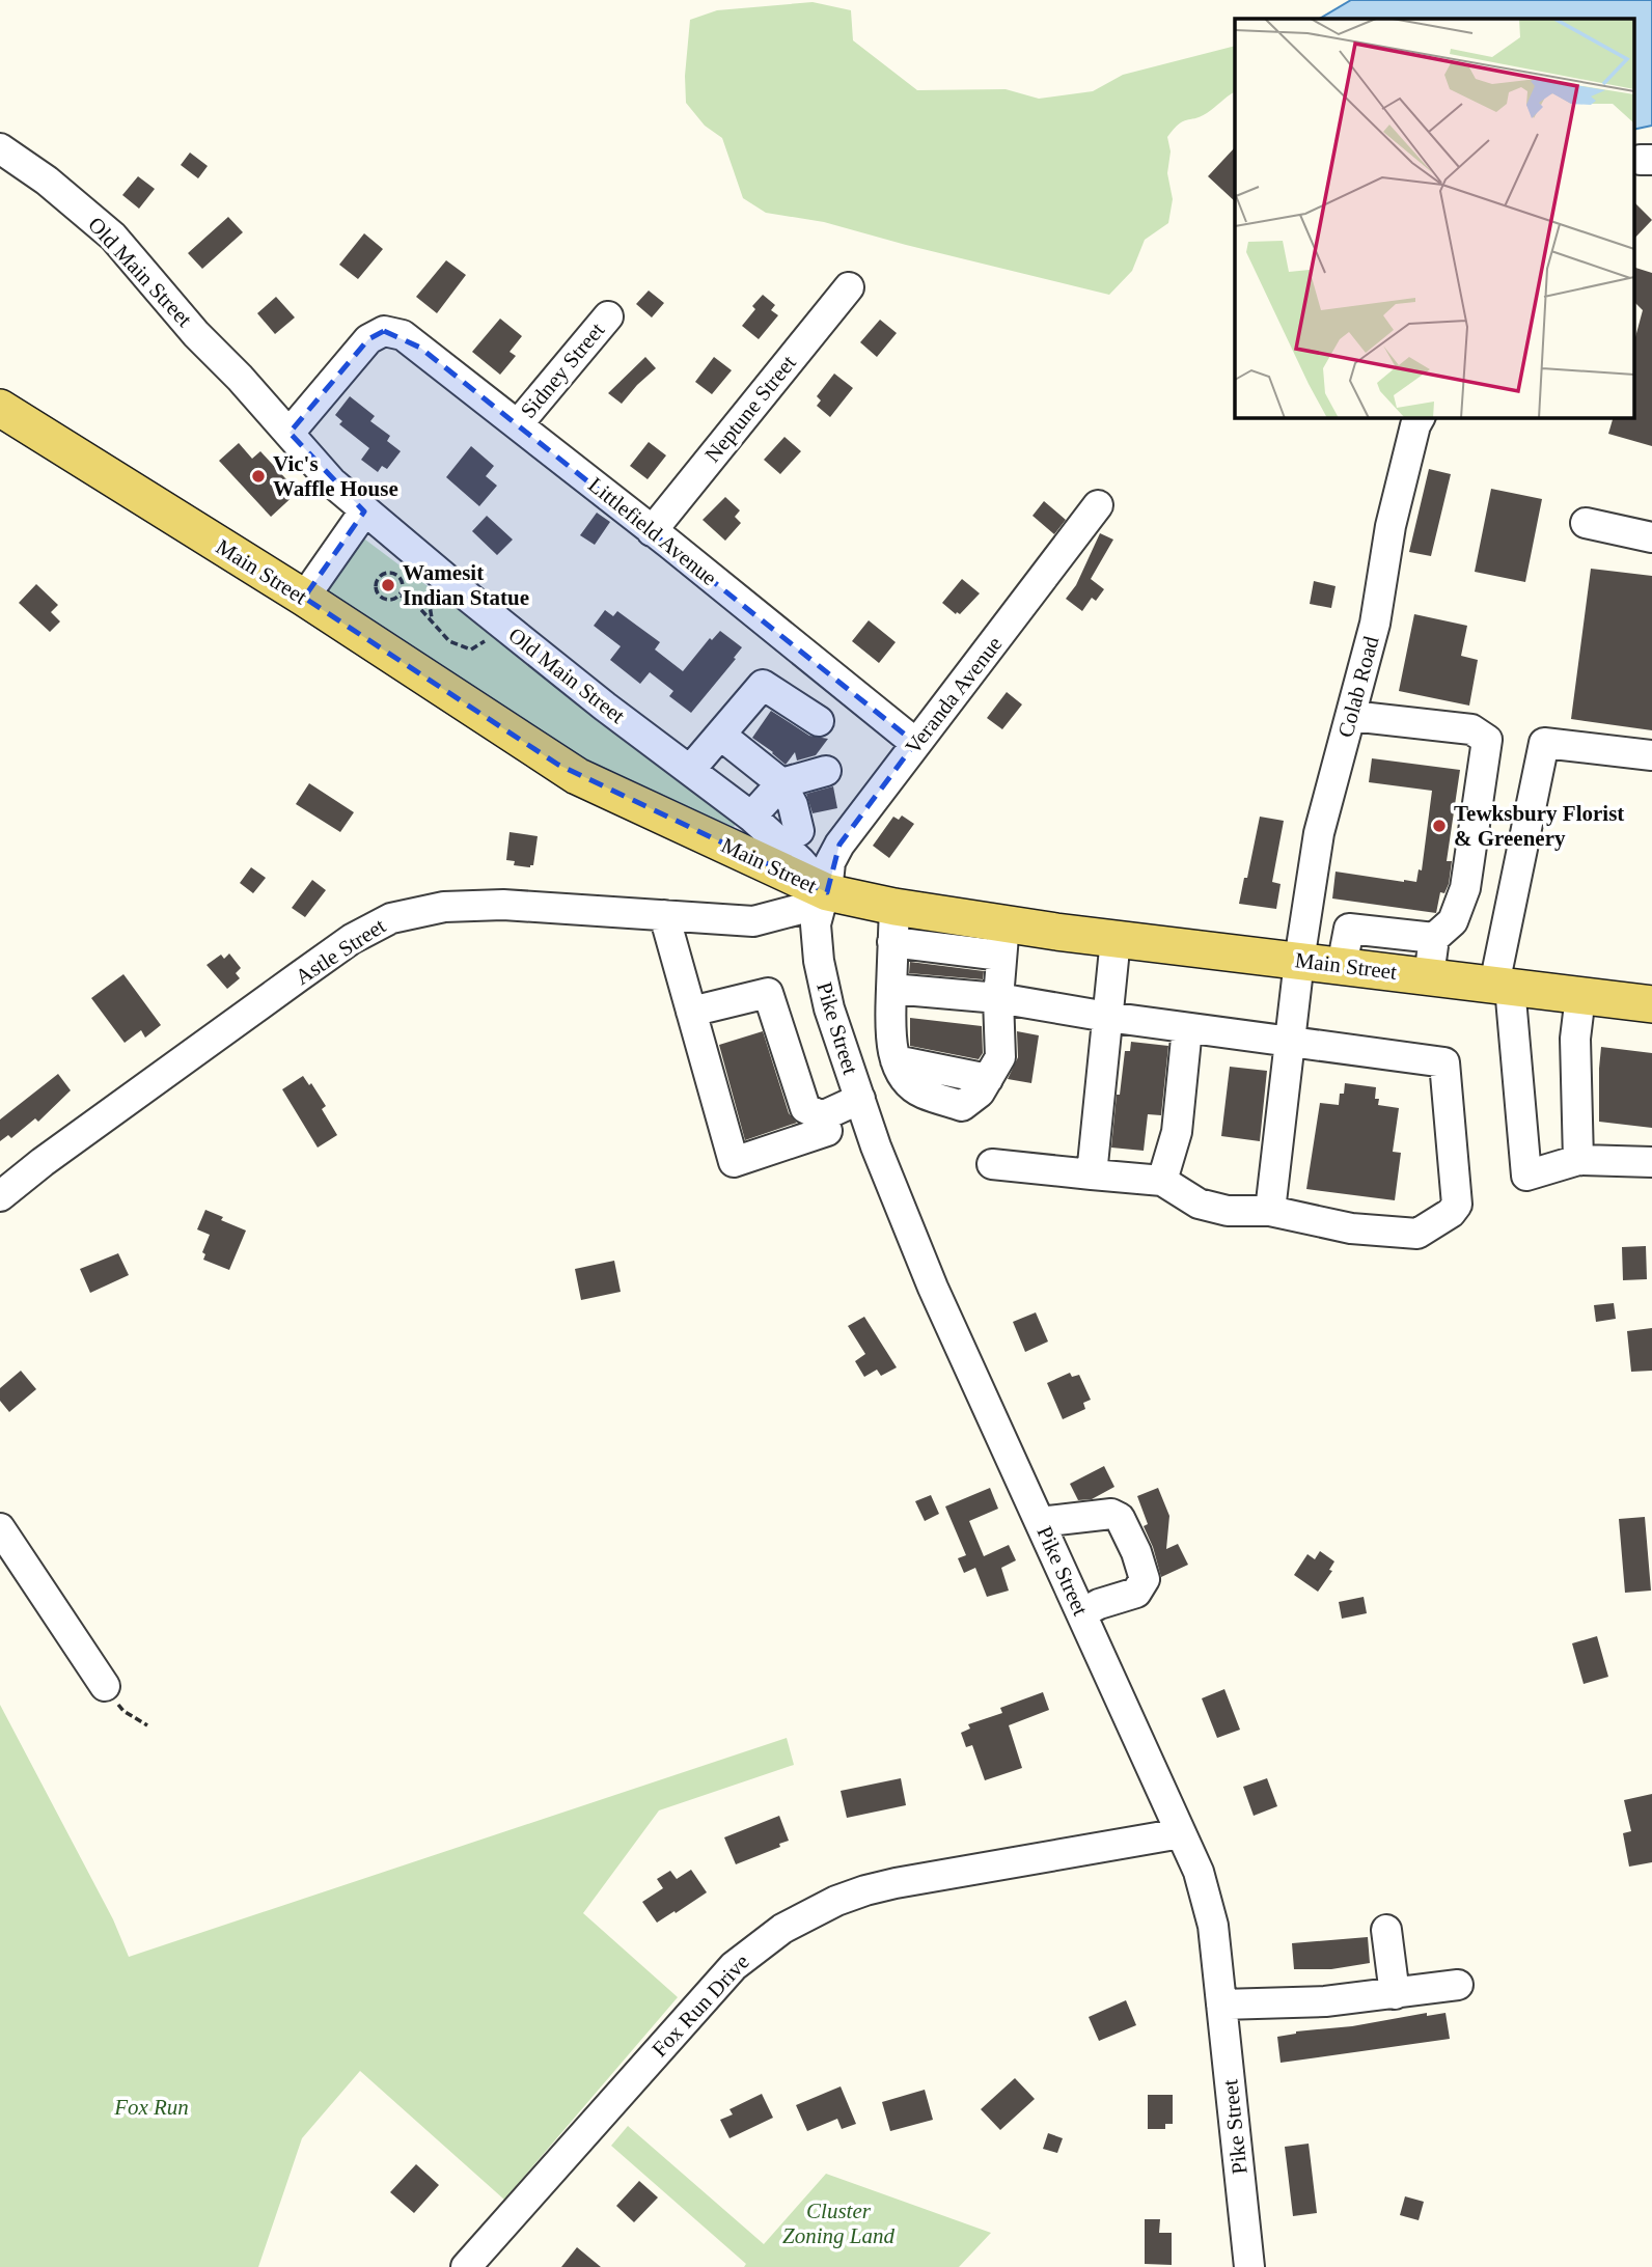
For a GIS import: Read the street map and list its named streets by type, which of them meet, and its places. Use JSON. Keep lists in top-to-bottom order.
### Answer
{
  "streets": {
    "main road": ["Main Street"],
    "street": [
      "Old Main Street",
      "Sidney Street",
      "Neptune Street",
      "Littlefield Avenue",
      "Colab Road",
      "Veranda Avenue",
      "Astle Street",
      "Pike Street",
      "Fox Run Drive"
    ]
  },
  "crossings": [
    ["Old Main Street", "Littlefield Avenue"],
    ["Old Main Street", "Main Street"],
    ["Old Main Street", "Veranda Avenue"],
    ["Old Main Street", "Astle Street"],
    ["Old Main Street", "Pike Street"],
    ["Sidney Street", "Littlefield Avenue"],
    ["Neptune Street", "Littlefield Avenue"],
    ["Littlefield Avenue", "Veranda Avenue"],
    ["Main Street", "Colab Road"],
    ["Main Street", "Veranda Avenue"],
    ["Main Street", "Astle Street"],
    ["Main Street", "Pike Street"],
    ["Veranda Avenue", "Astle Street"],
    ["Veranda Avenue", "Pike Street"],
    ["Astle Street", "Pike Street"],
    ["Pike Street", "Fox Run Drive"]
  ],
  "parks": ["Fox Run", "Cluster Zoning Land"],
  "places": ["Vic's Waffle House", "Wamesit Indian Statue", "Tewksbury Florist & Greenery"]
}
